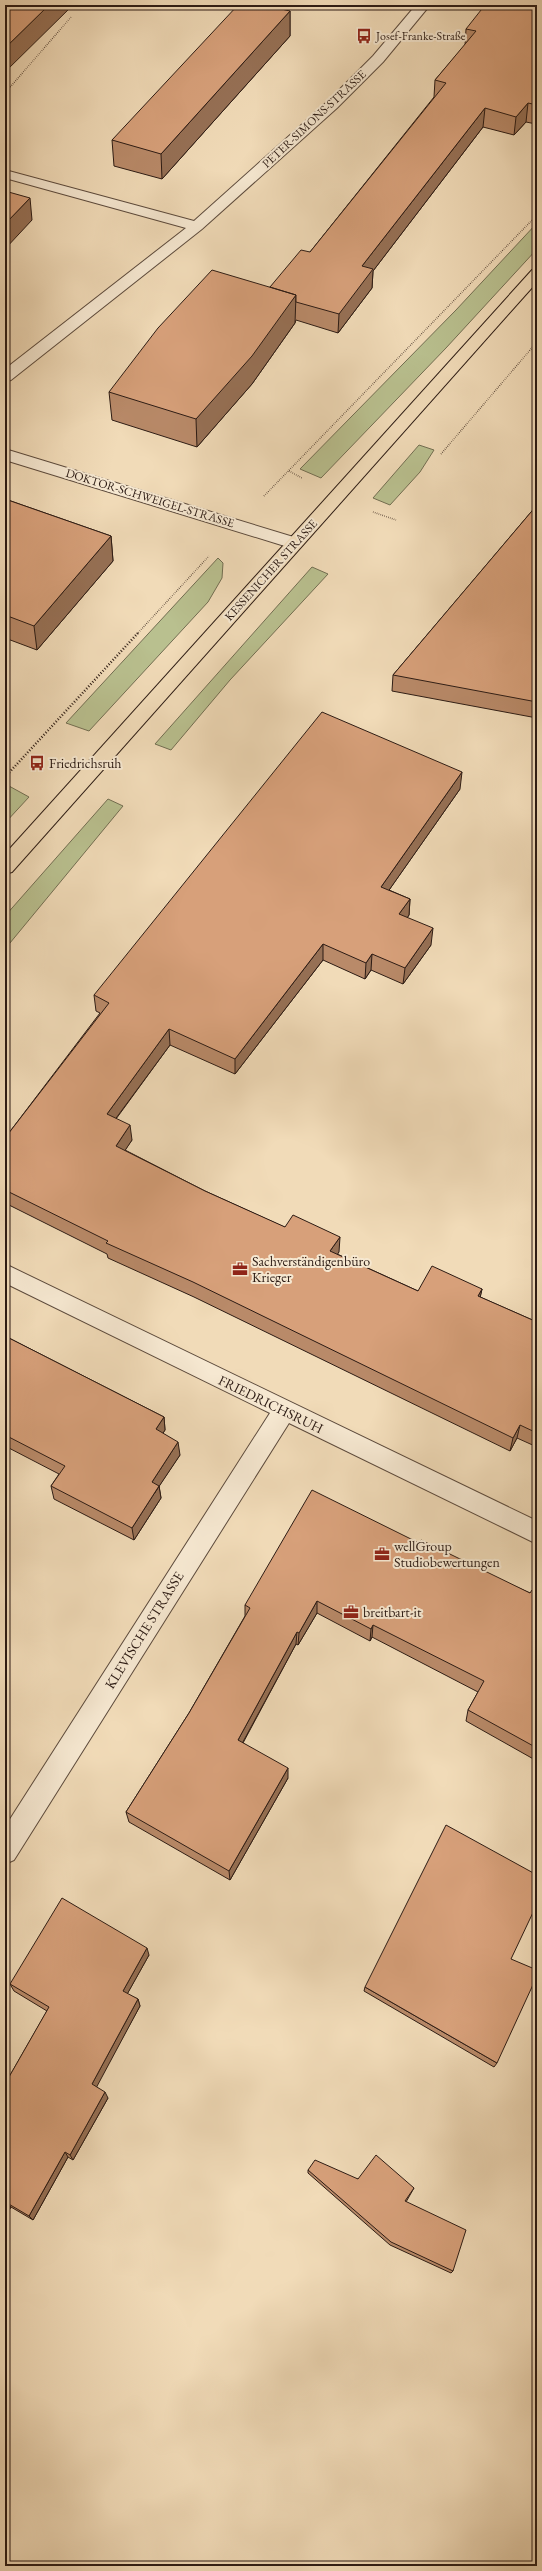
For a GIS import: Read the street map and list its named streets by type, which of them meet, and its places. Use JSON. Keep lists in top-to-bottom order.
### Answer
{
  "streets": {
    "main road": ["KESSENICHER STRASSE"],
    "street": [
      "PETER-SIMONS-STRASSE",
      "DOKTOR-SCHWEIGEL-STRASSE",
      "FRIEDRICHSRUH",
      "KLEVISCHE STRASSE"
    ]
  },
  "crossings": [
    ["DOKTOR-SCHWEIGEL-STRASSE", "KESSENICHER STRASSE"],
    ["FRIEDRICHSRUH", "KLEVISCHE STRASSE"]
  ],
  "places": {
    "bus stop": ["Josef-Franke-Straße", "Friedrichsruh"],
    "office": ["Sachverständigenbüro Krieger", "wellGroup Studiobewertungen", "breitbart-it"]
  }
}
